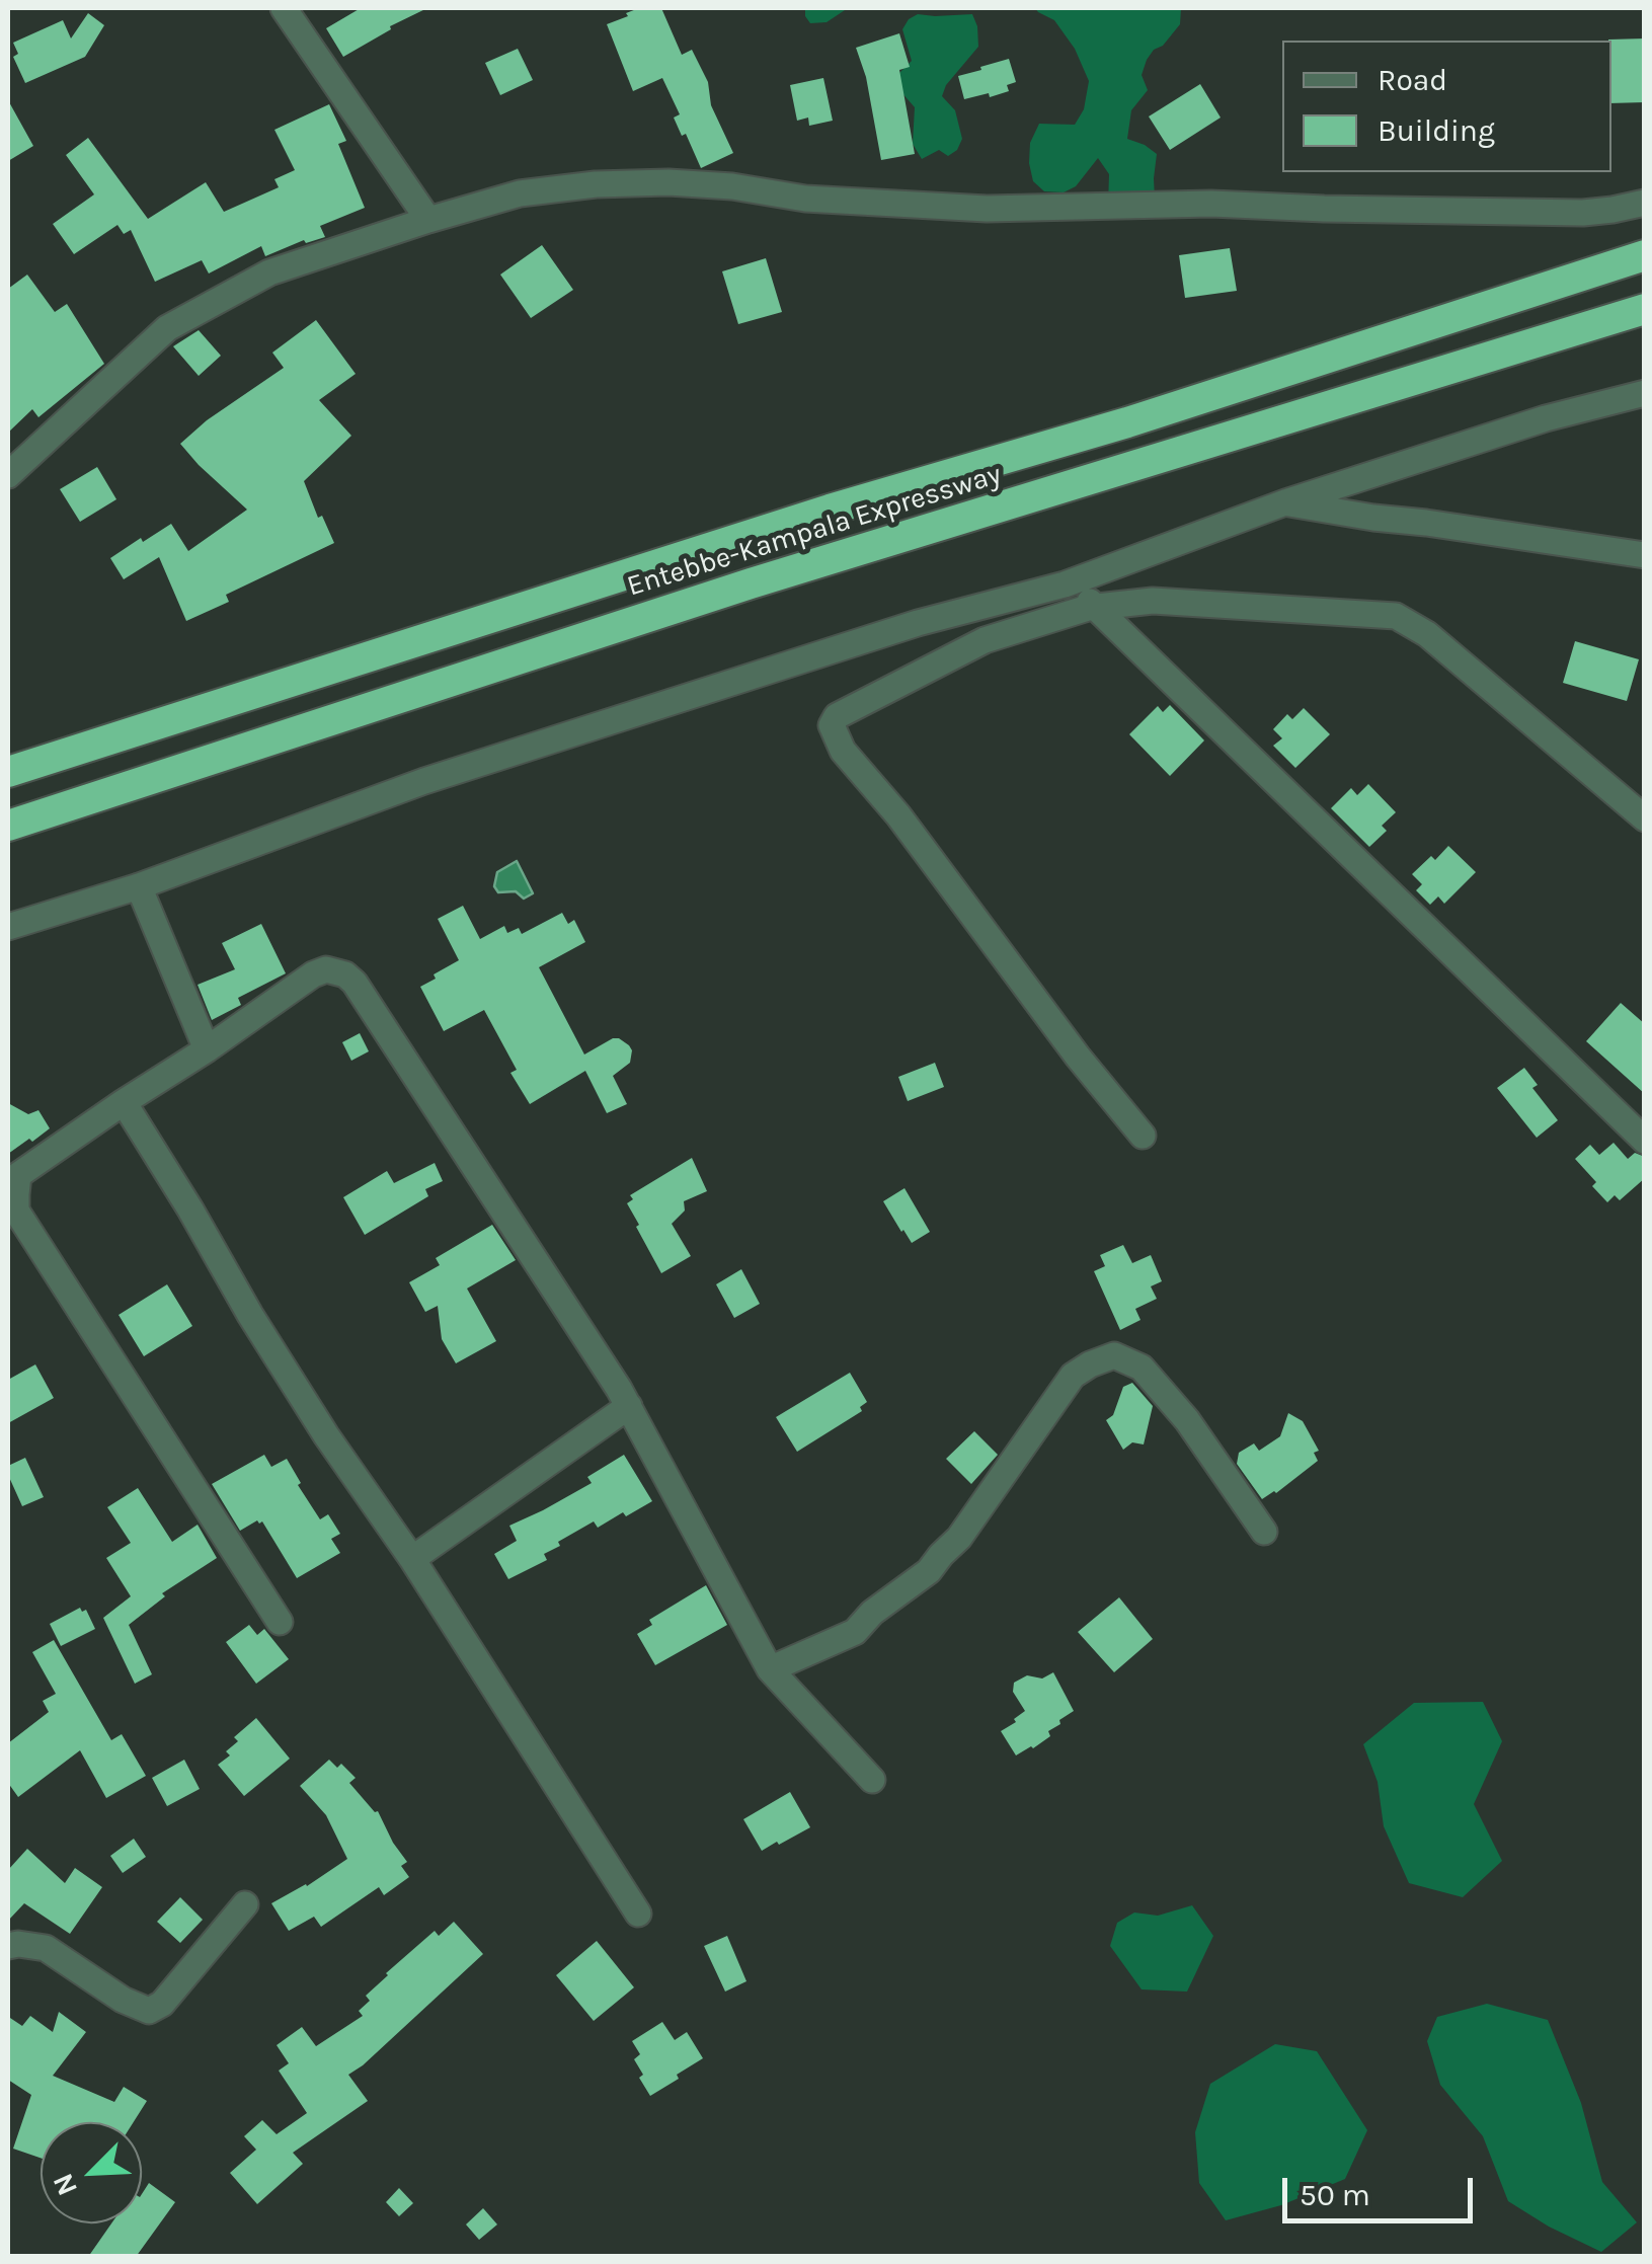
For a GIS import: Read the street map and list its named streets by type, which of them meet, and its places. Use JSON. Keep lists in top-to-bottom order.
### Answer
{
  "streets": {
    "highway": ["Entebbe-Kampala Expressway"]
  },
  "legend": ["Road", "Building"],
  "scale_bar": "50 m",
  "north": "bottom left"
}
